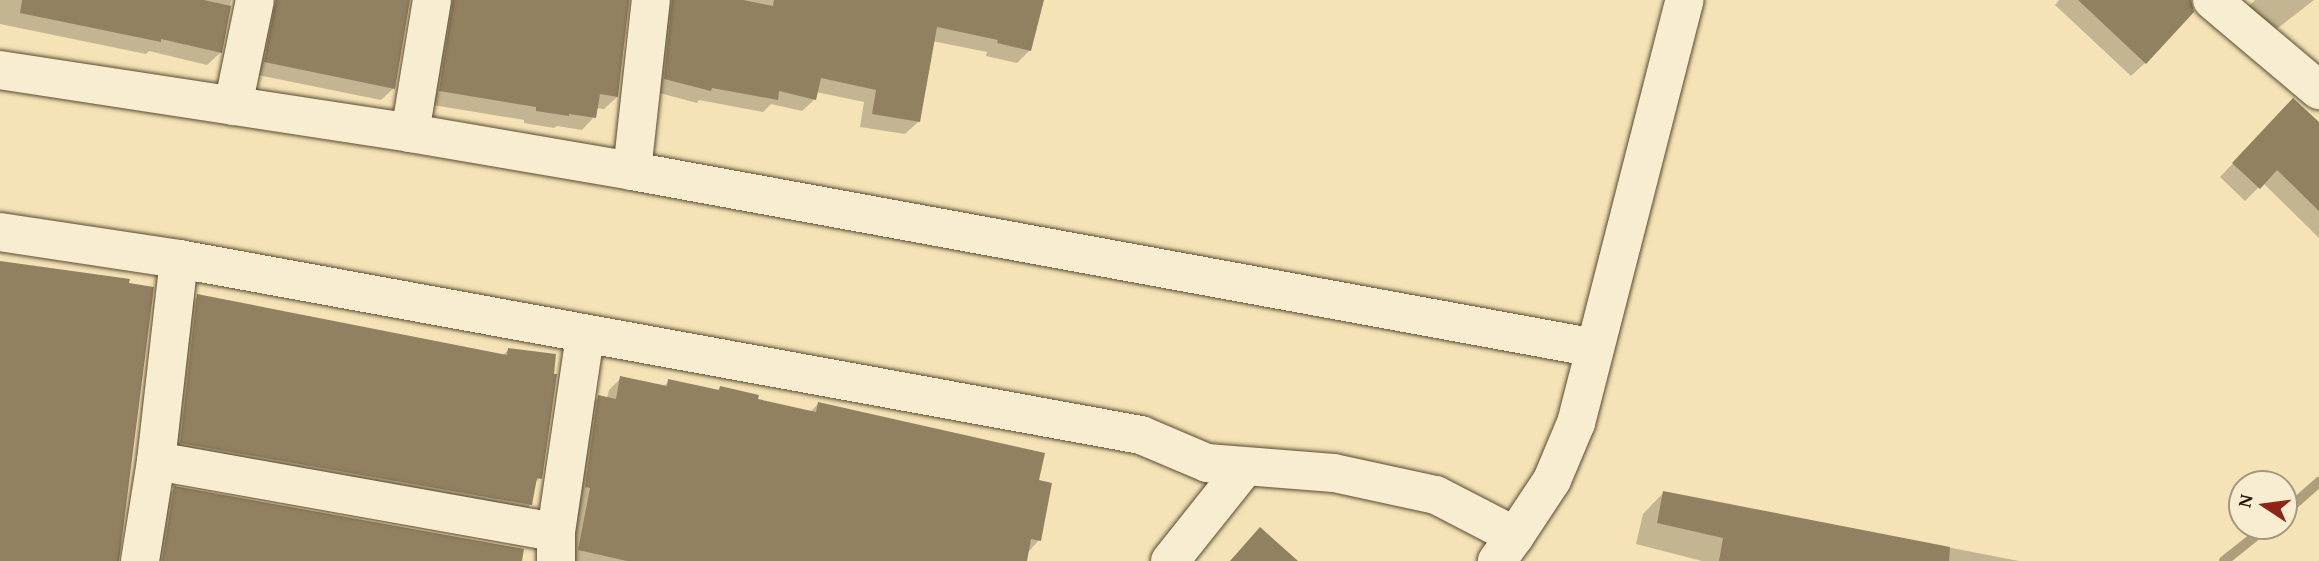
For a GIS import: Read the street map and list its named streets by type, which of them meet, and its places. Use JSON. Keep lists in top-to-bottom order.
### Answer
{
  "north": "left"
}
